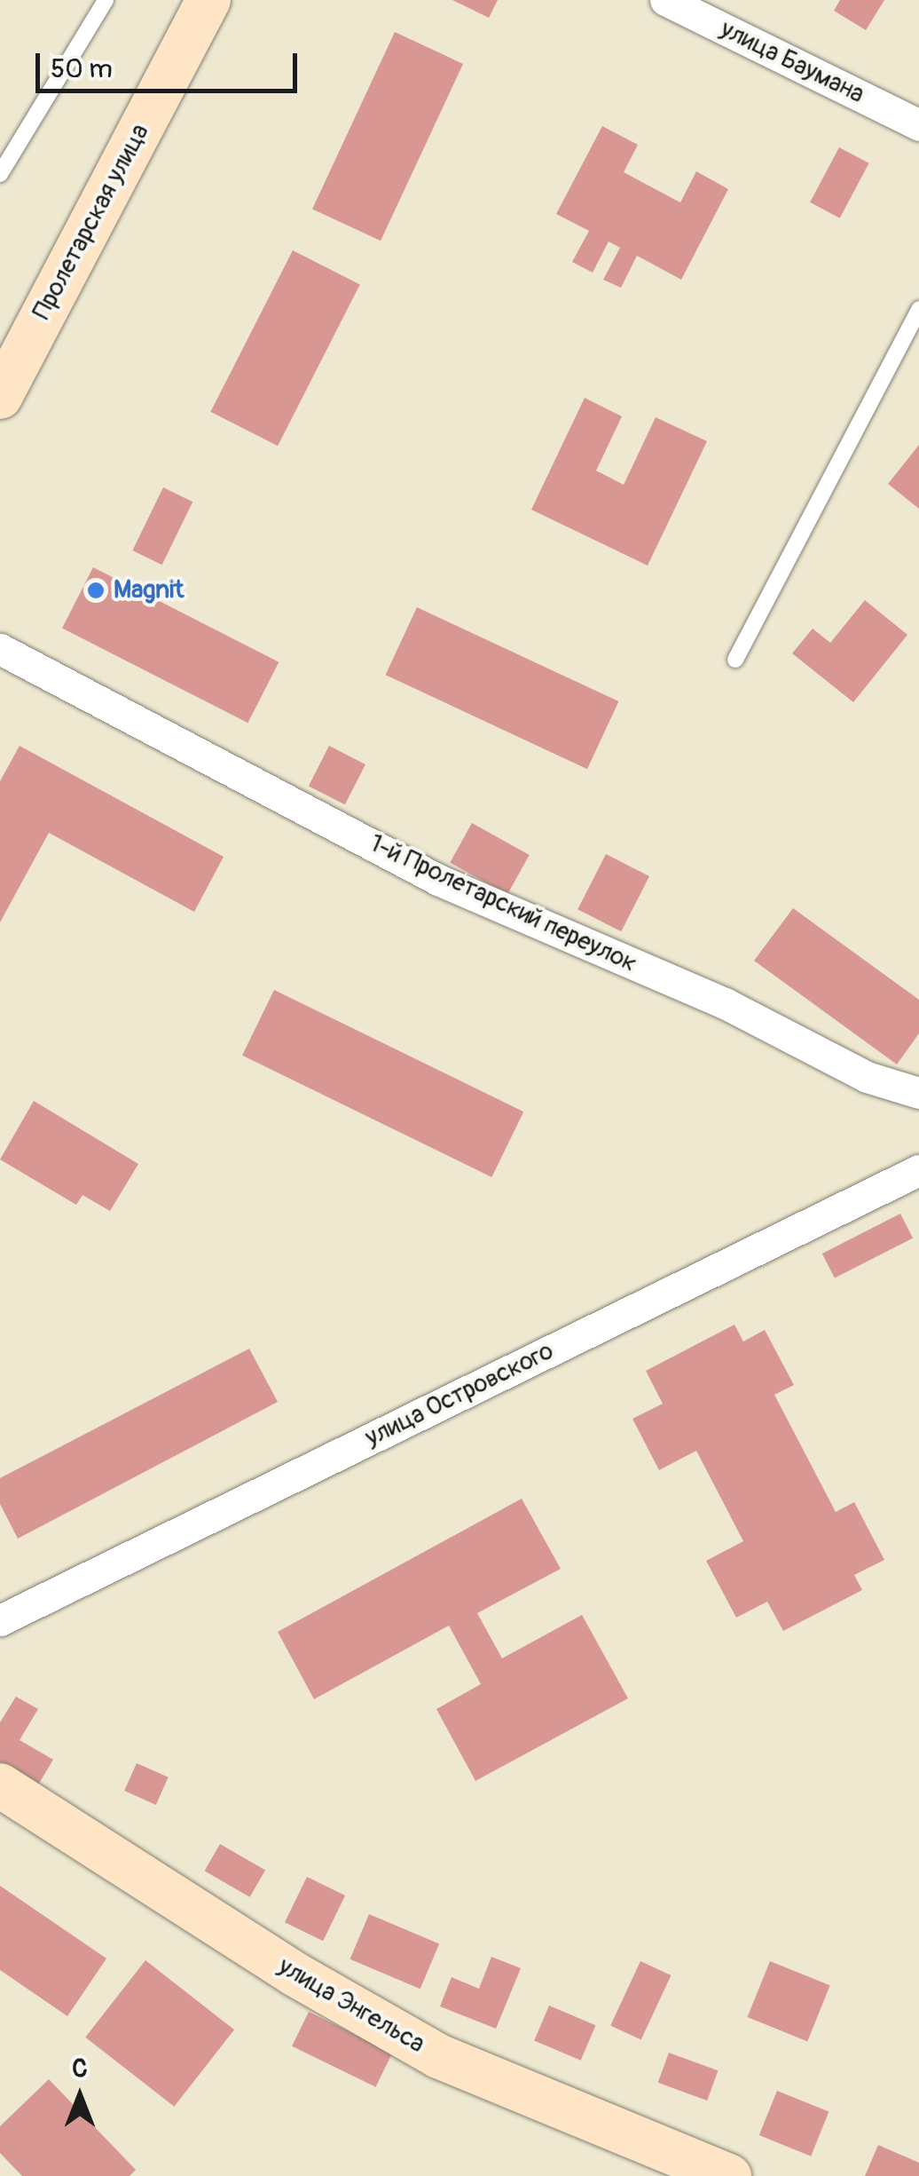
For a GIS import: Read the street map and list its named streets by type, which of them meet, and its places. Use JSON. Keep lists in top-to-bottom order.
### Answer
{
  "streets": {
    "street": [
      "улица Баумана",
      "Пролетарская улица",
      "1-й Пролетарский переулок",
      "улица Островского",
      "улица Энгельса"
    ]
  },
  "places": ["Magnit"],
  "scale_bar": "50 m",
  "north": "top"
}
